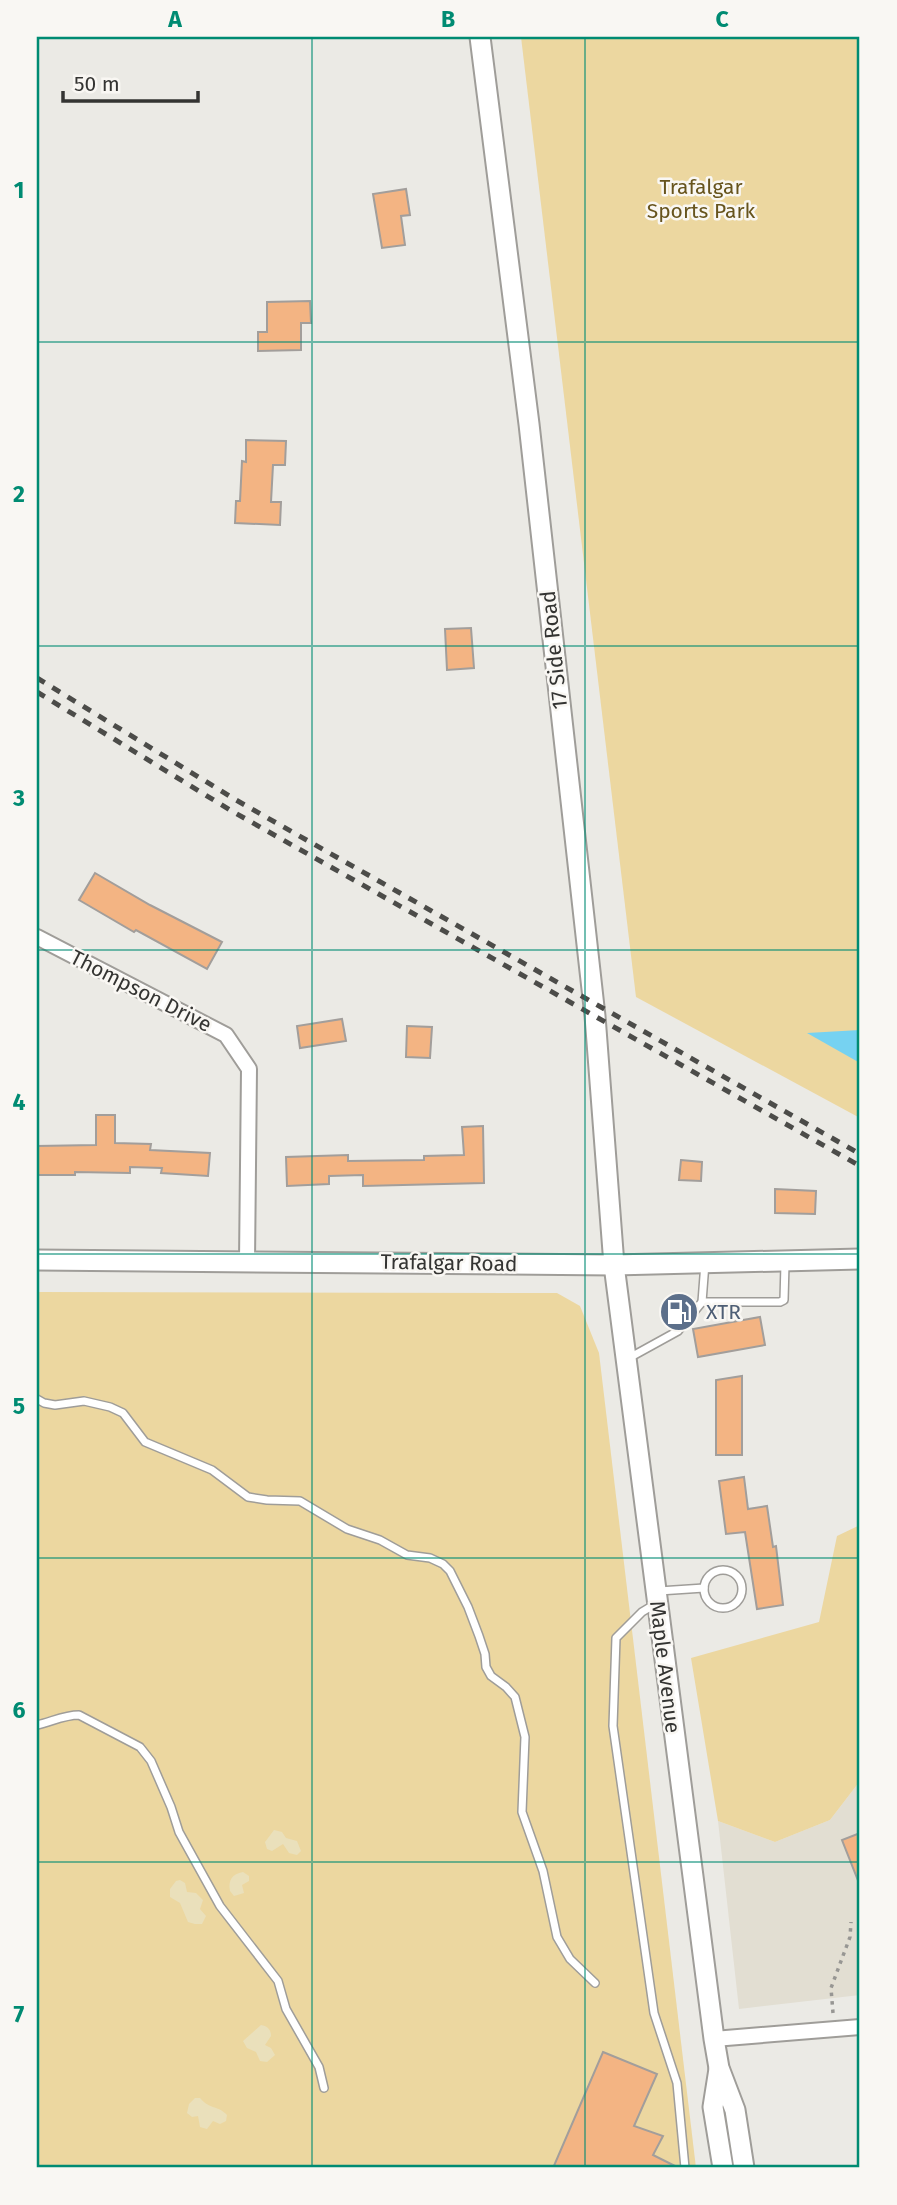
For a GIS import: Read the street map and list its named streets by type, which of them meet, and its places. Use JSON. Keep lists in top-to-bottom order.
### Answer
{
  "streets": {
    "main road": ["17 Side Road", "Trafalgar Road", "Maple Avenue"],
    "street": ["Thompson Drive"]
  },
  "crossings": [
    ["17 Side Road", "Trafalgar Road"],
    ["17 Side Road", "Maple Avenue"],
    ["Thompson Drive", "Trafalgar Road"],
    ["Trafalgar Road", "Maple Avenue"]
  ],
  "parks": ["Trafalgar Sports Park"],
  "places": {
    "fuel station": ["XTR"]
  },
  "scale_bar": "50 m",
  "grid": {
    "columns": ["A", "B", "C"],
    "rows": [
      "1",
      "2",
      "3",
      "4",
      "5",
      "6",
      "7"
    ]
  }
}
